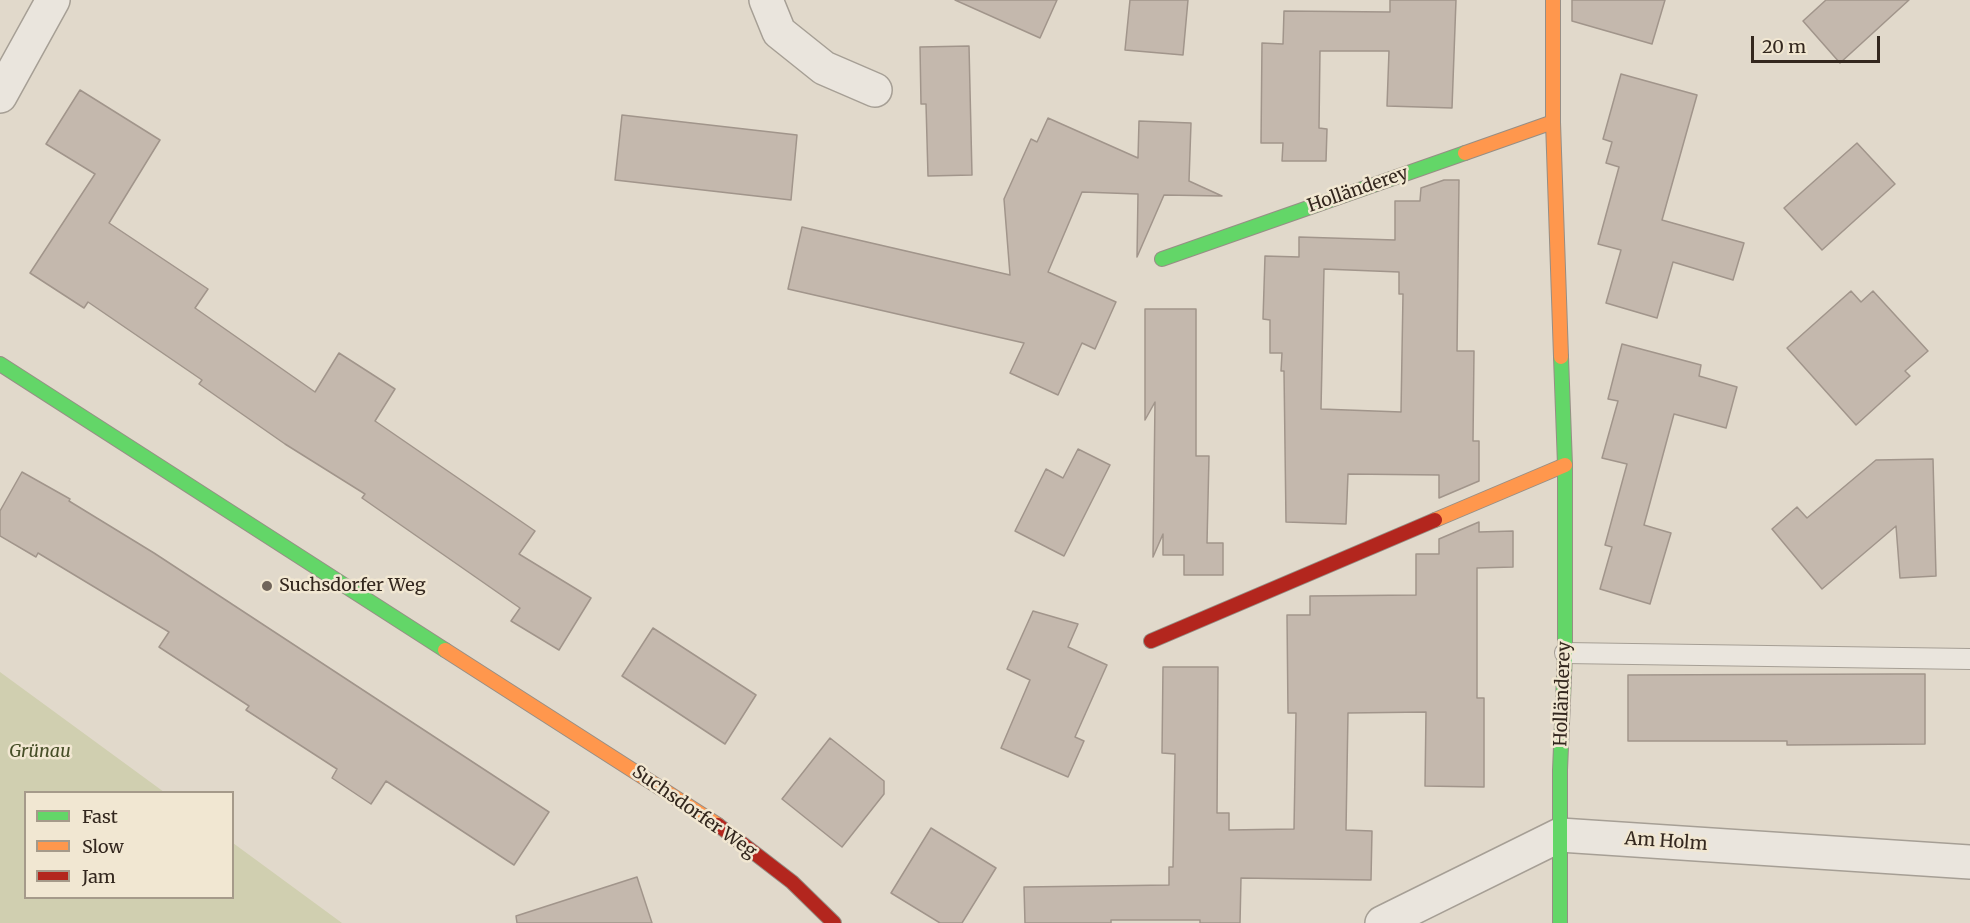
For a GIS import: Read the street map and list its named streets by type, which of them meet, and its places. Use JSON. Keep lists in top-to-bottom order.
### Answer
{
  "streets": {
    "street": ["Holländerey", "Suchsdorfer Weg", "Am Holm"]
  },
  "crossings": [
    ["Holländerey", "Am Holm"]
  ],
  "parks": ["Grünau"],
  "places": ["Suchsdorfer Weg"],
  "legend": ["Fast", "Slow", "Jam"],
  "scale_bar": "20 m"
}
